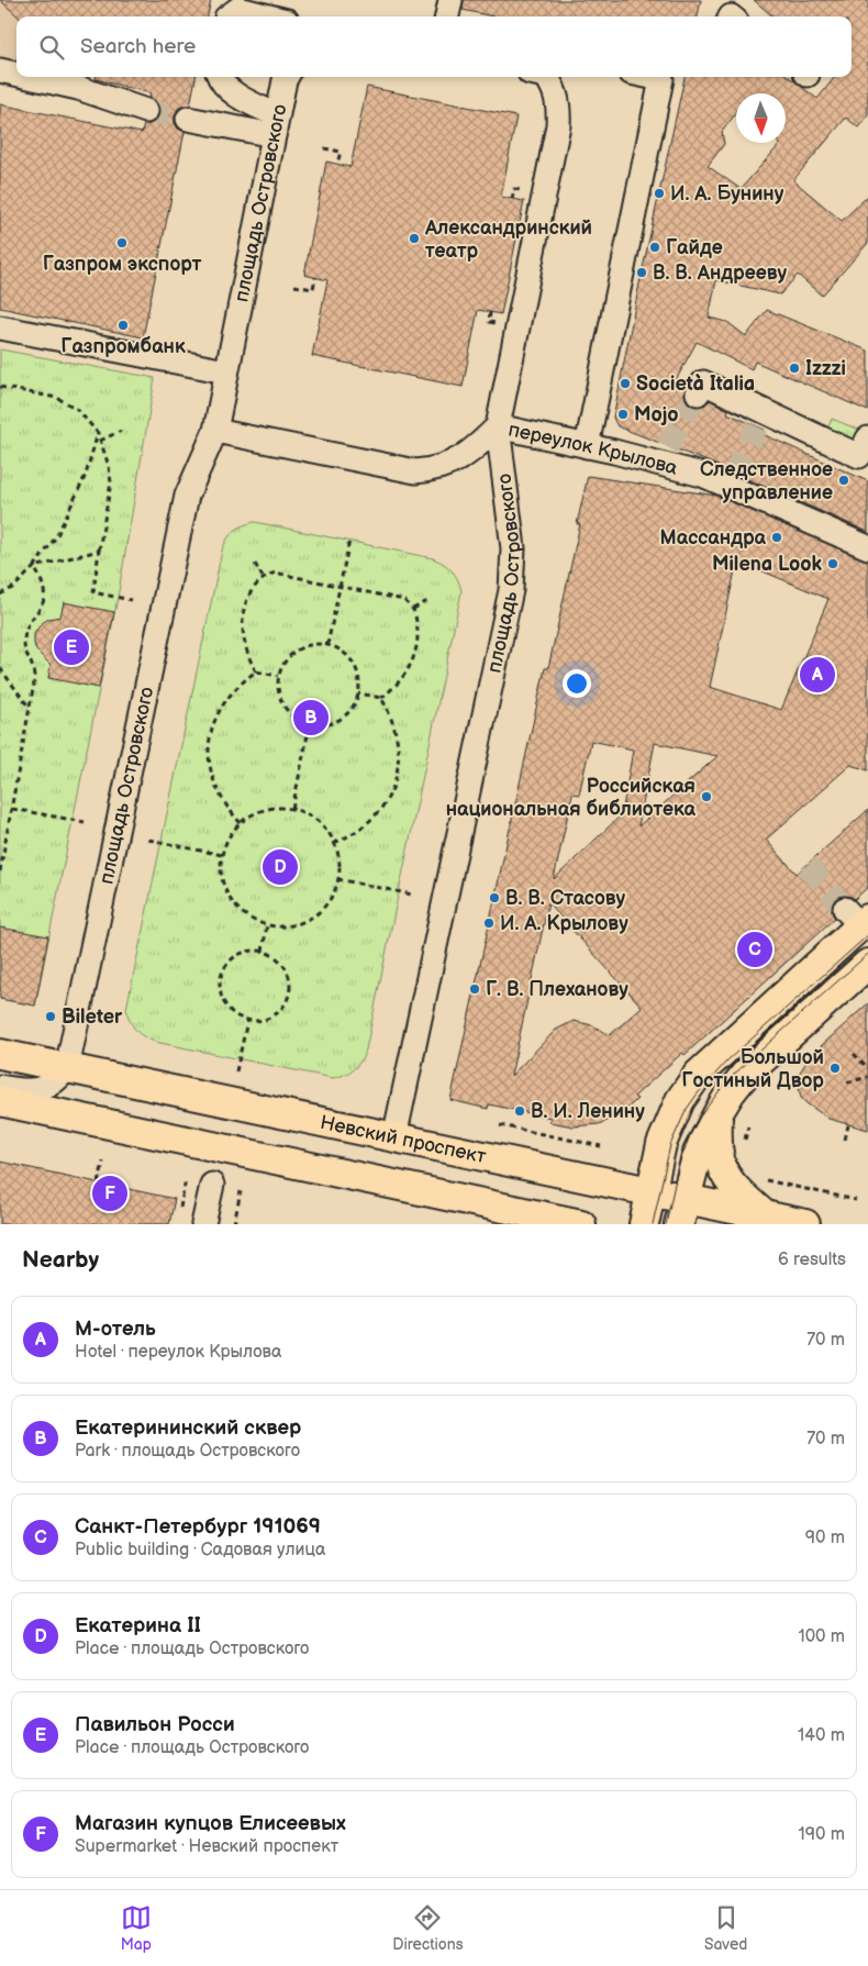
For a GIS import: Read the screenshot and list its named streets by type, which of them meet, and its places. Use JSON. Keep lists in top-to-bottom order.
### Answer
{
  "streets": {
    "main road": ["Невский проспект"],
    "street": ["площадь Островского", "переулок Крылова"]
  },
  "crossings": [
    ["площадь Островского", "переулок Крылова"],
    ["площадь Островского", "Невский проспект"]
  ],
  "places": [
    "И. А. Бунину",
    "Александринский театр",
    "Газпром экспорт",
    "Гайде",
    "В. В. Андрееву",
    "Газпромбанк",
    "Izzzi",
    "Società Italia",
    "Mojo",
    "Следственное управление",
    "Массандра",
    "Milena Look",
    "Российская национальная библиотека",
    "В. В. Стасову",
    "И. А. Крылову",
    "Г. В. Плеханову",
    "Bileter",
    "Большой Гостиный Двор",
    "В. И. Ленину"
  ],
  "north": "bottom",
  "page": {
    "search": "Search here",
    "pins": [
      "E",
      "A",
      "B",
      "D",
      "C",
      "F"
    ],
    "heading": ["Nearby", "6 results"],
    "list": [
      {
        "mark": "A",
        "name": "М-отель",
        "note": "Hotel · переулок Крылова",
        "value": "70 m"
      },
      {
        "mark": "B",
        "name": "Екатерининский сквер",
        "note": "Park · площадь Островского",
        "value": "70 m"
      },
      {
        "mark": "C",
        "name": "Санкт-Петербург 191069",
        "note": "Public building · Садовая улица",
        "value": "90 m"
      },
      {
        "mark": "D",
        "name": "Екатерина II",
        "note": "Place · площадь Островского",
        "value": "100 m"
      },
      {
        "mark": "E",
        "name": "Павильон Росси",
        "note": "Place · площадь Островского",
        "value": "140 m"
      },
      {
        "mark": "F",
        "name": "Магазин купцов Елисеевых",
        "note": "Supermarket · Невский проспект",
        "value": "190 m"
      }
    ],
    "nav": ["Map", "Directions", "Saved"]
  }
}
